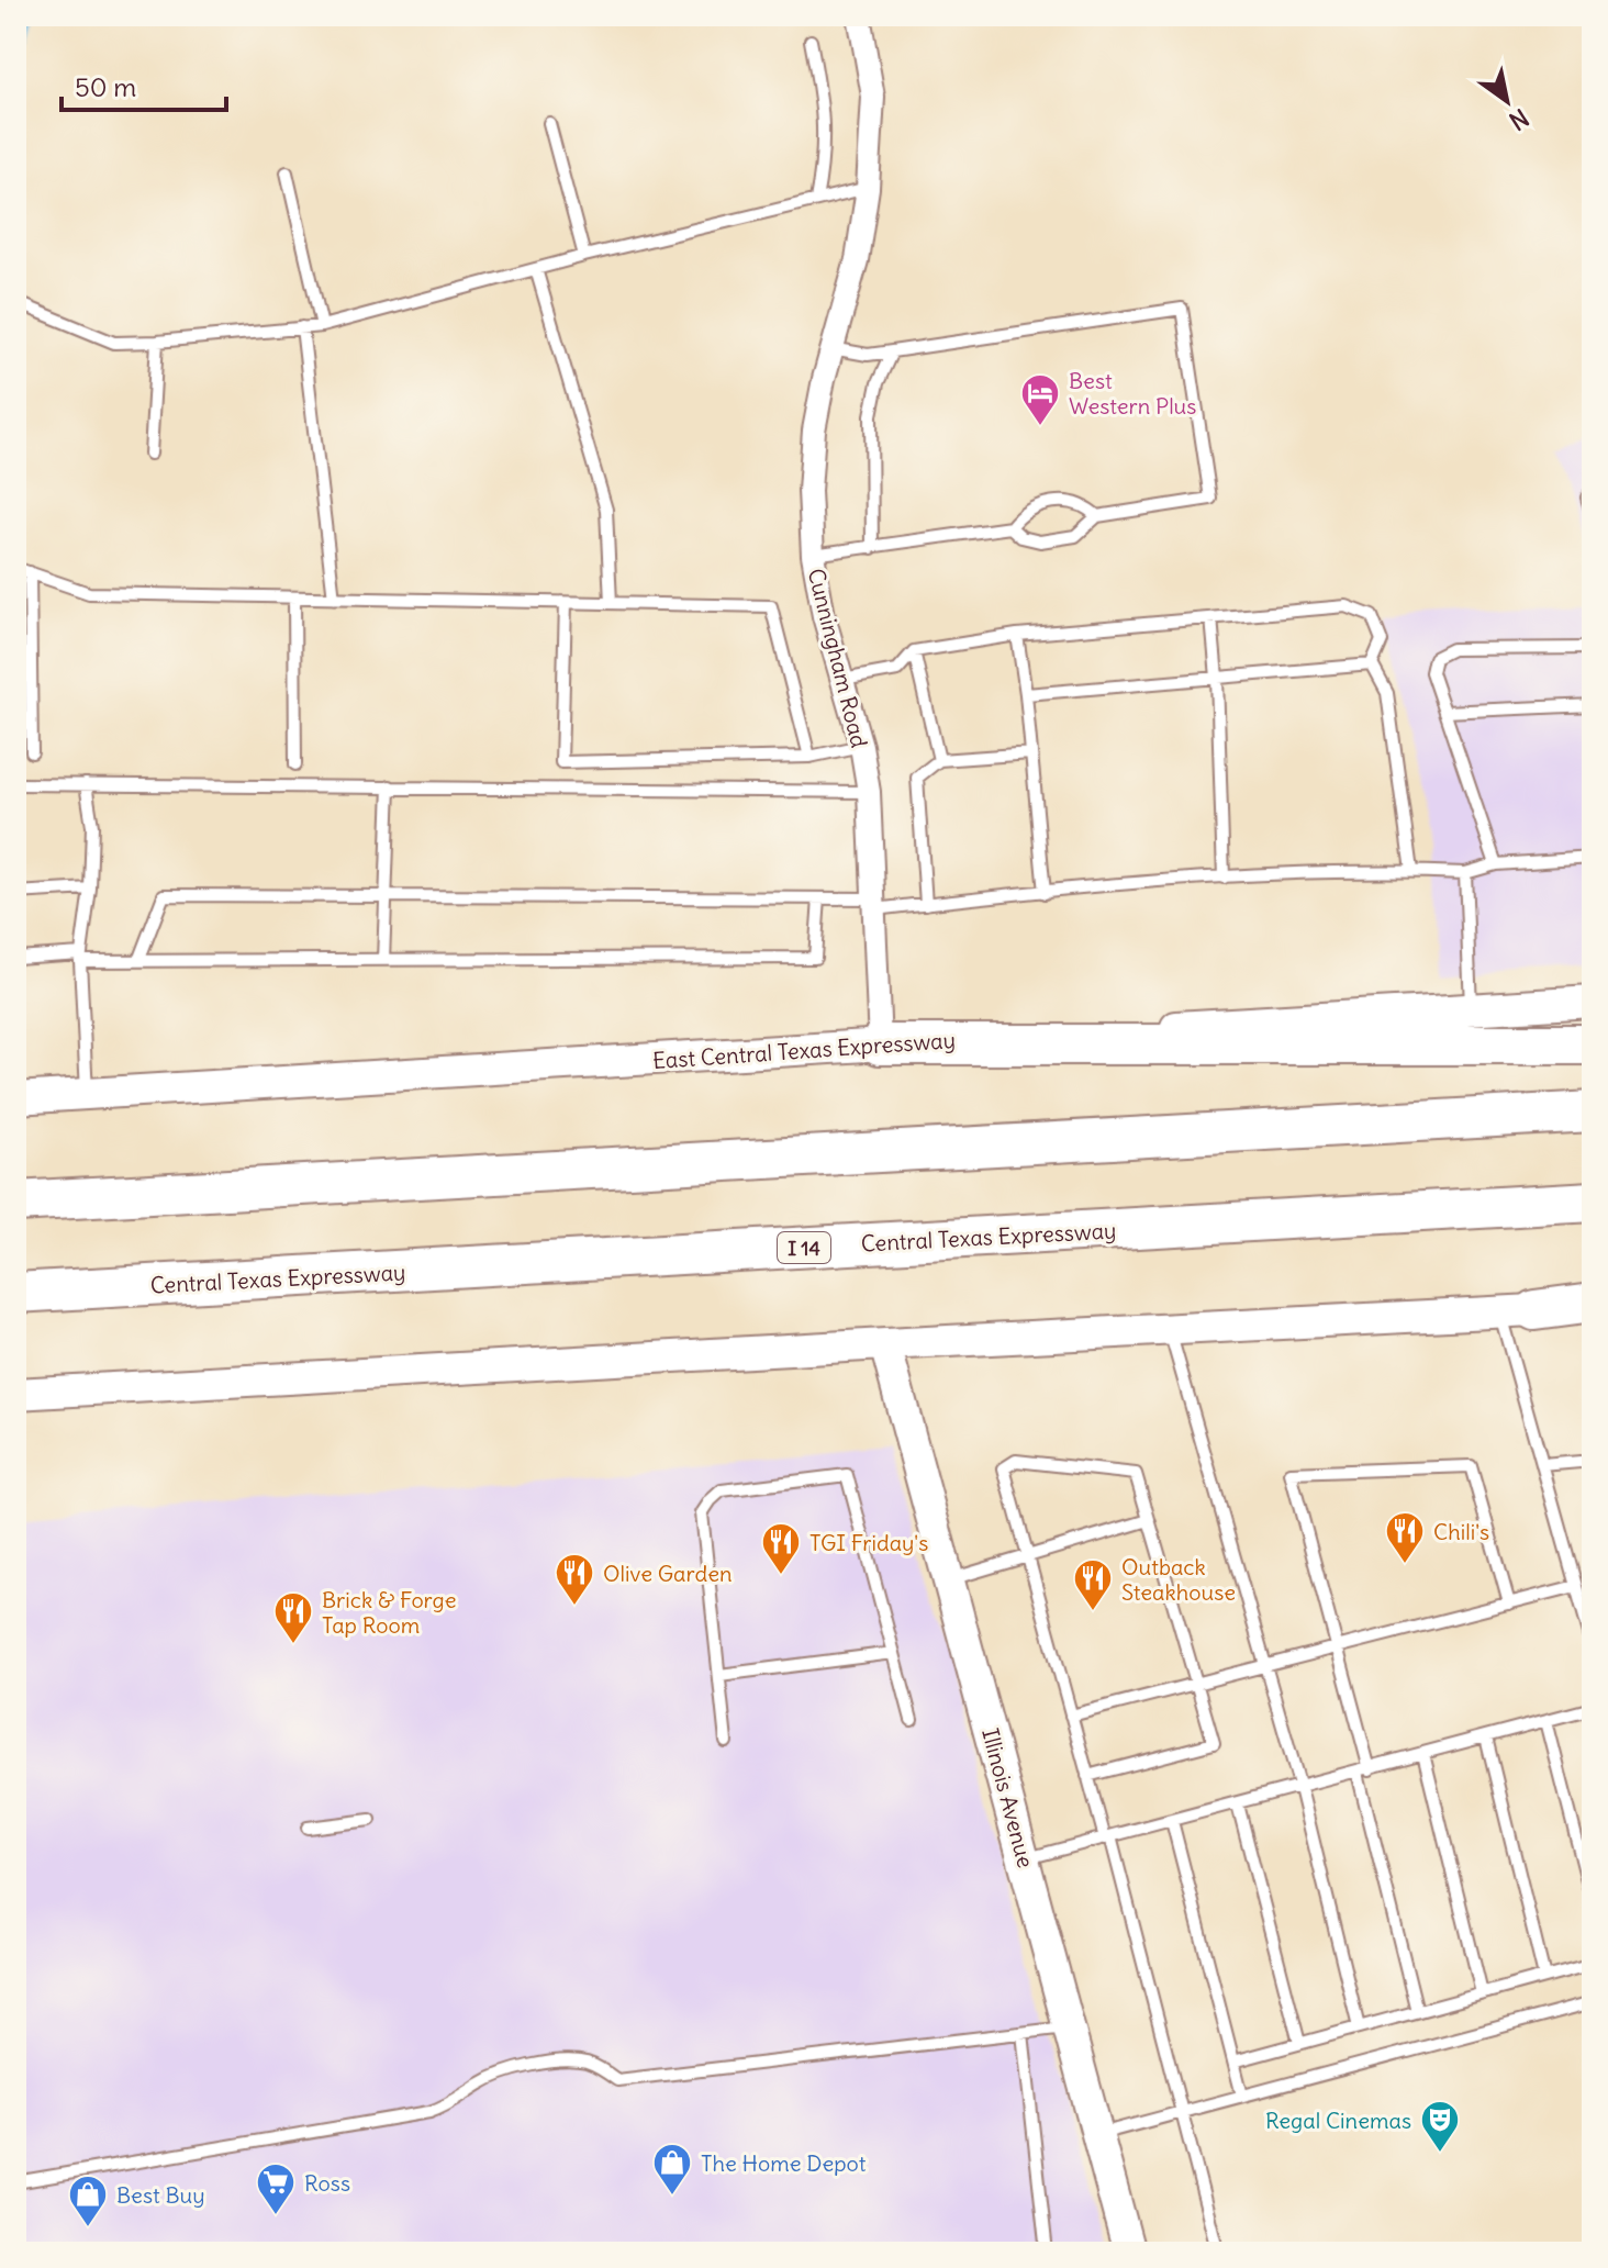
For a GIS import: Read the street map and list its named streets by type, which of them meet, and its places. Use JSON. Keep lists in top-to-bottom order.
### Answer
{
  "streets": {
    "highway": ["Central Texas Expressway", "I 14"],
    "main road": ["East Central Texas Expressway", "Illinois Avenue"],
    "street": ["Cunningham Road"]
  },
  "crossings": [
    ["Cunningham Road", "East Central Texas Expressway"]
  ],
  "places": {
    "hotel": ["Best Western Plus"],
    "restaurant": [
      "Chili's",
      "TGI Friday's",
      "Olive Garden",
      "Outback Steakhouse",
      "Brick & Forge Tap Room"
    ],
    "theatre": ["Regal Cinemas"],
    "shop": ["The Home Depot", "Best Buy"],
    "supermarket": ["Ross"]
  },
  "scale_bar": "50 m",
  "north": "bottom right"
}
